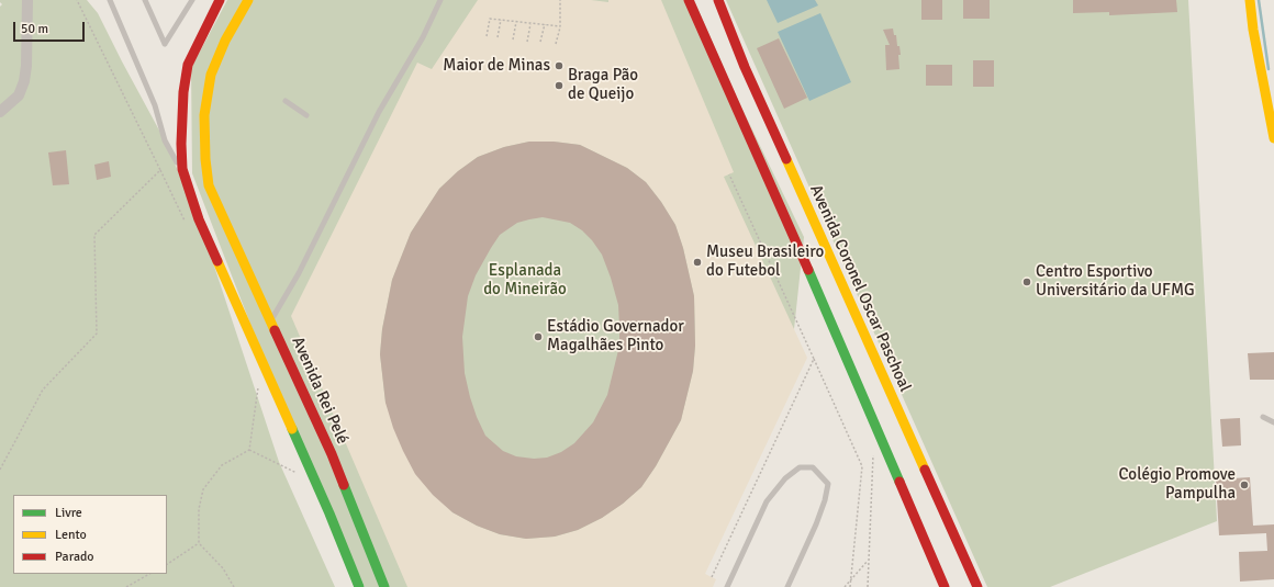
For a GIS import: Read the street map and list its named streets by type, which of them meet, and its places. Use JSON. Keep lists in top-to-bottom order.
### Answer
{
  "streets": {
    "main road": ["Avenida Coronel Oscar Paschoal", "Avenida Rei Pelé"]
  },
  "parks": ["Esplanada do Mineirão"],
  "places": [
    "Maior de Minas",
    "Braga Pão de Queijo",
    "Museu Brasileiro do Futebol",
    "Centro Esportivo Universitário da UFMG",
    "Estádio Governador Magalhães Pinto",
    "Colégio Promove Pampulha"
  ],
  "legend": ["Livre", "Lento", "Parado"],
  "scale_bar": "50 m"
}
